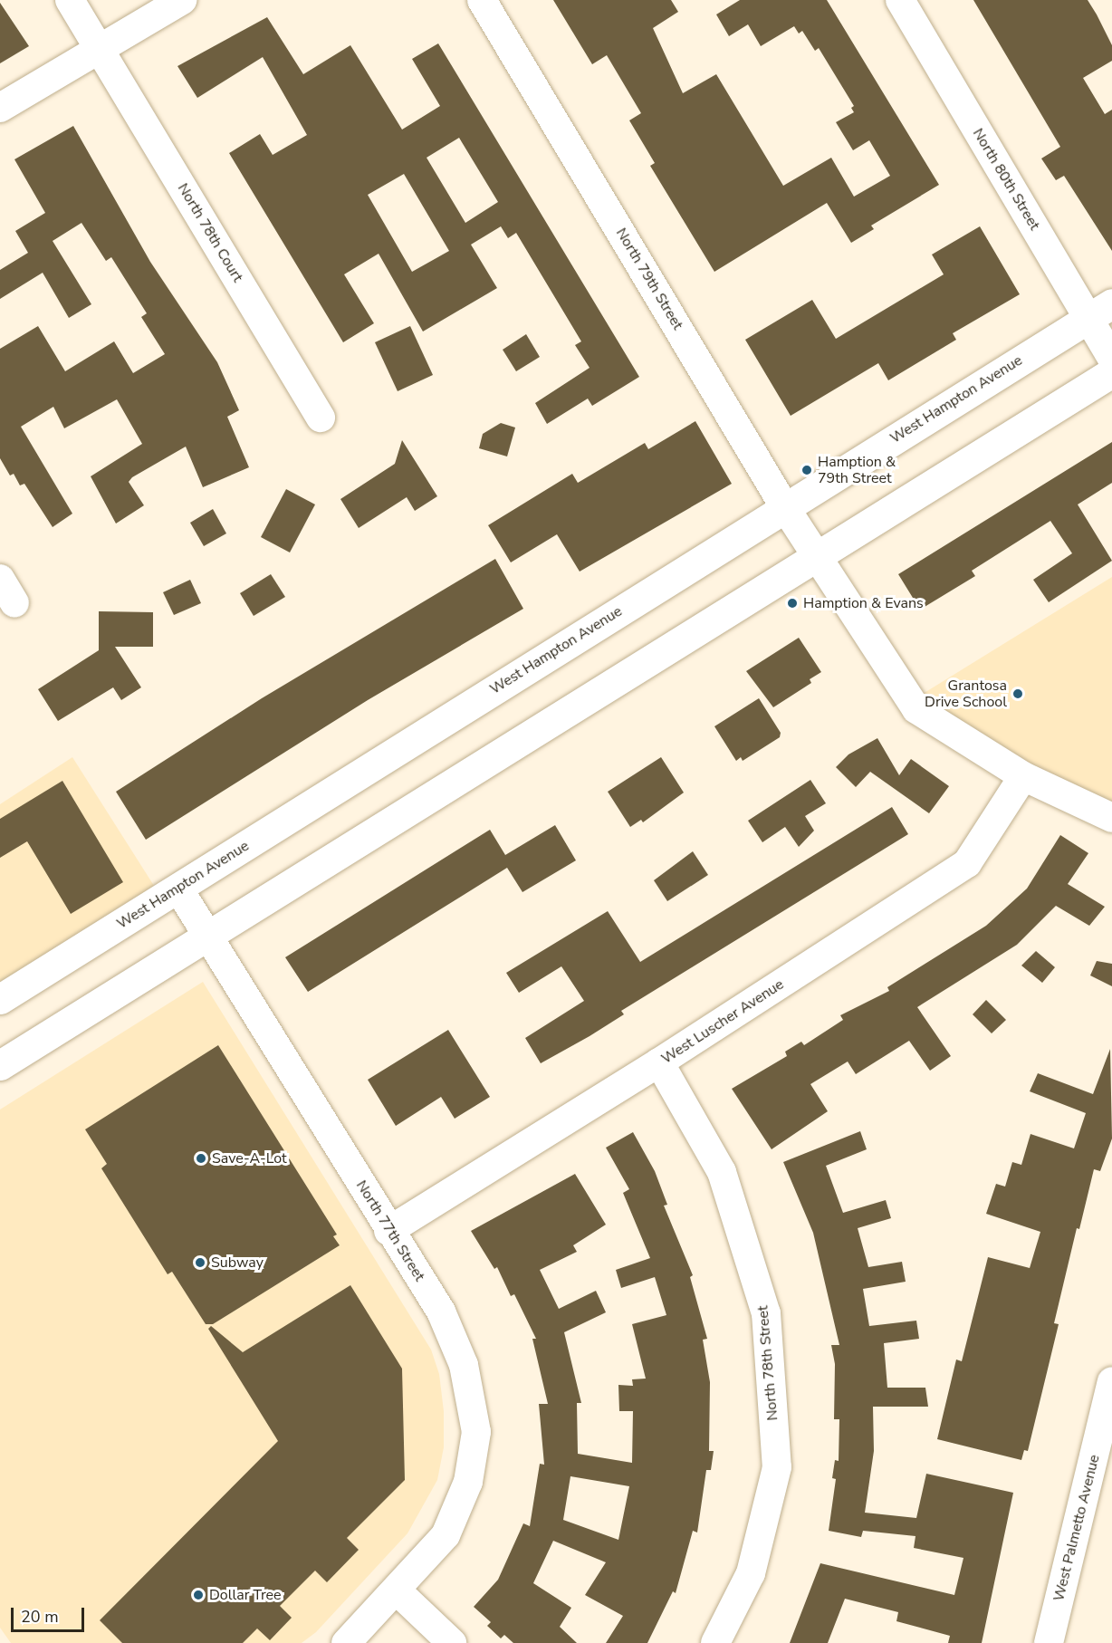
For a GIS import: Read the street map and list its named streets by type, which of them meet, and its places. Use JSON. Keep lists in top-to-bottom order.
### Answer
{
  "streets": {
    "main road": ["West Hampton Avenue"],
    "street": [
      "North 80th Street",
      "North 78th Court",
      "North 79th Street",
      "West Luscher Avenue",
      "North 77th Street",
      "North 78th Street",
      "West Palmetto Avenue"
    ]
  },
  "crossings": [
    ["North 80th Street", "West Hampton Avenue"],
    ["North 79th Street", "West Hampton Avenue"],
    ["North 79th Street", "West Luscher Avenue"],
    ["West Hampton Avenue", "North 77th Street"],
    ["West Luscher Avenue", "North 77th Street"],
    ["West Luscher Avenue", "North 78th Street"]
  ],
  "places": [
    "Hamption & 79th Street",
    "Hamption & Evans",
    "Grantosa Drive School",
    "Save-A-Lot",
    "Subway",
    "Dollar Tree"
  ],
  "scale_bar": "20 m"
}
